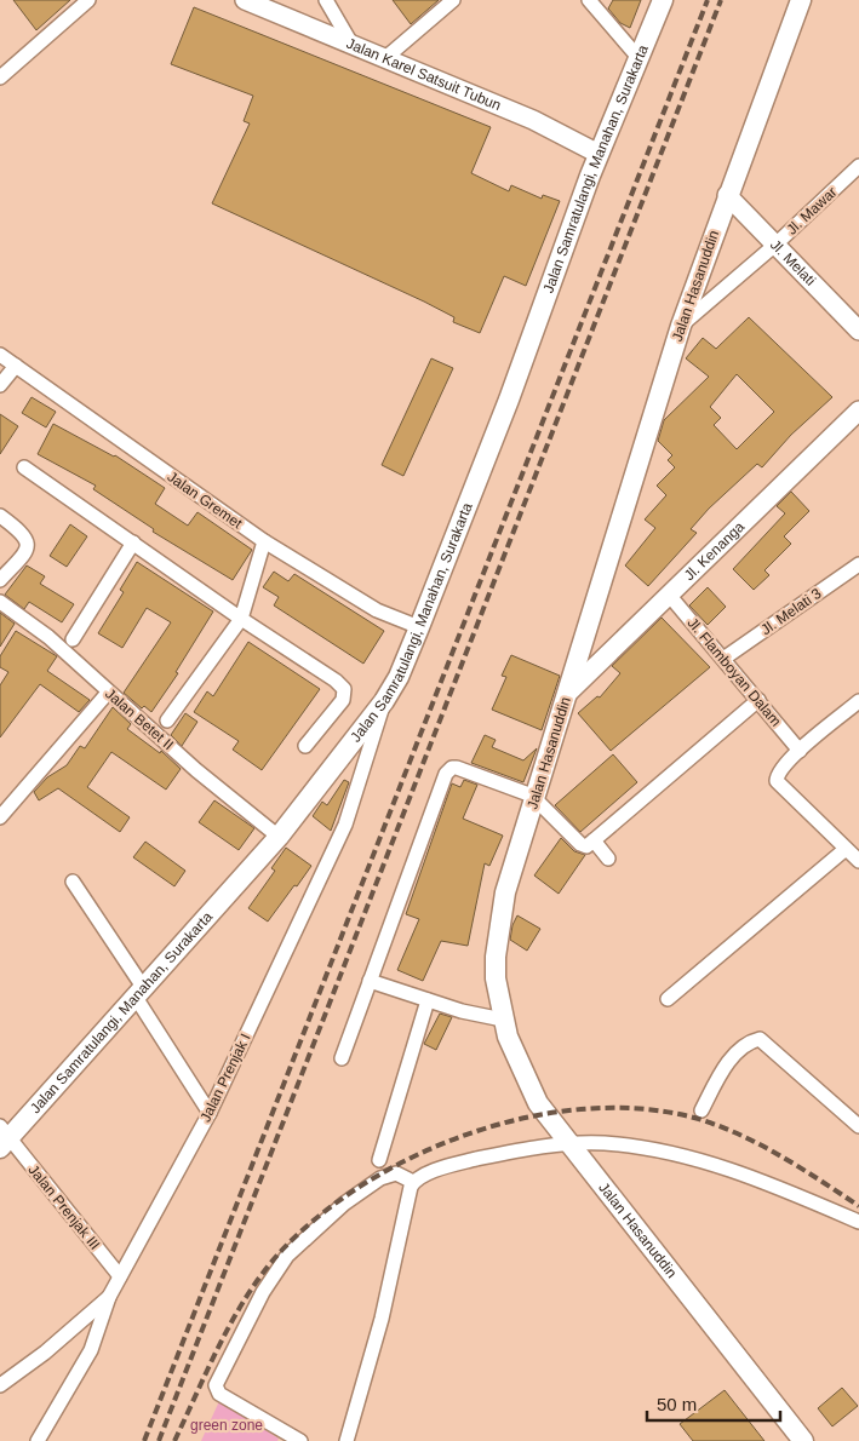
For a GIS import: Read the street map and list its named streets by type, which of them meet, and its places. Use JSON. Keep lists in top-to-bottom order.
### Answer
{
  "streets": {
    "main road": ["Jalan Samratulangi, Manahan, Surakarta", "Jalan Hasanuddin"],
    "street": [
      "Jalan Karel Satsuit Tubun",
      "Jl. Mawar",
      "Jl. Melati",
      "Jalan Gremet",
      "Jl. Kenanga",
      "Jl. Melati 3",
      "Jl. Flamboyan Dalam",
      "Jalan Betet II",
      "Jalan Prenjak I",
      "Jalan Prenjak III"
    ]
  },
  "crossings": [
    ["Jalan Karel Satsuit Tubun", "Jalan Samratulangi, Manahan, Surakarta"],
    ["Jalan Samratulangi, Manahan, Surakarta", "Jalan Gremet"],
    ["Jalan Samratulangi, Manahan, Surakarta", "Jalan Betet II"],
    ["Jalan Samratulangi, Manahan, Surakarta", "Jalan Prenjak I"],
    ["Jalan Samratulangi, Manahan, Surakarta", "Jalan Prenjak III"],
    ["Jl. Mawar", "Jl. Melati"],
    ["Jl. Mawar", "Jalan Hasanuddin"],
    ["Jl. Melati", "Jalan Hasanuddin"],
    ["Jalan Hasanuddin", "Jl. Kenanga"],
    ["Jl. Kenanga", "Jl. Flamboyan Dalam"],
    ["Jl. Melati 3", "Jl. Flamboyan Dalam"],
    ["Jalan Prenjak I", "Jalan Prenjak III"]
  ],
  "parks": ["green zone"],
  "scale_bar": "50 m"
}
